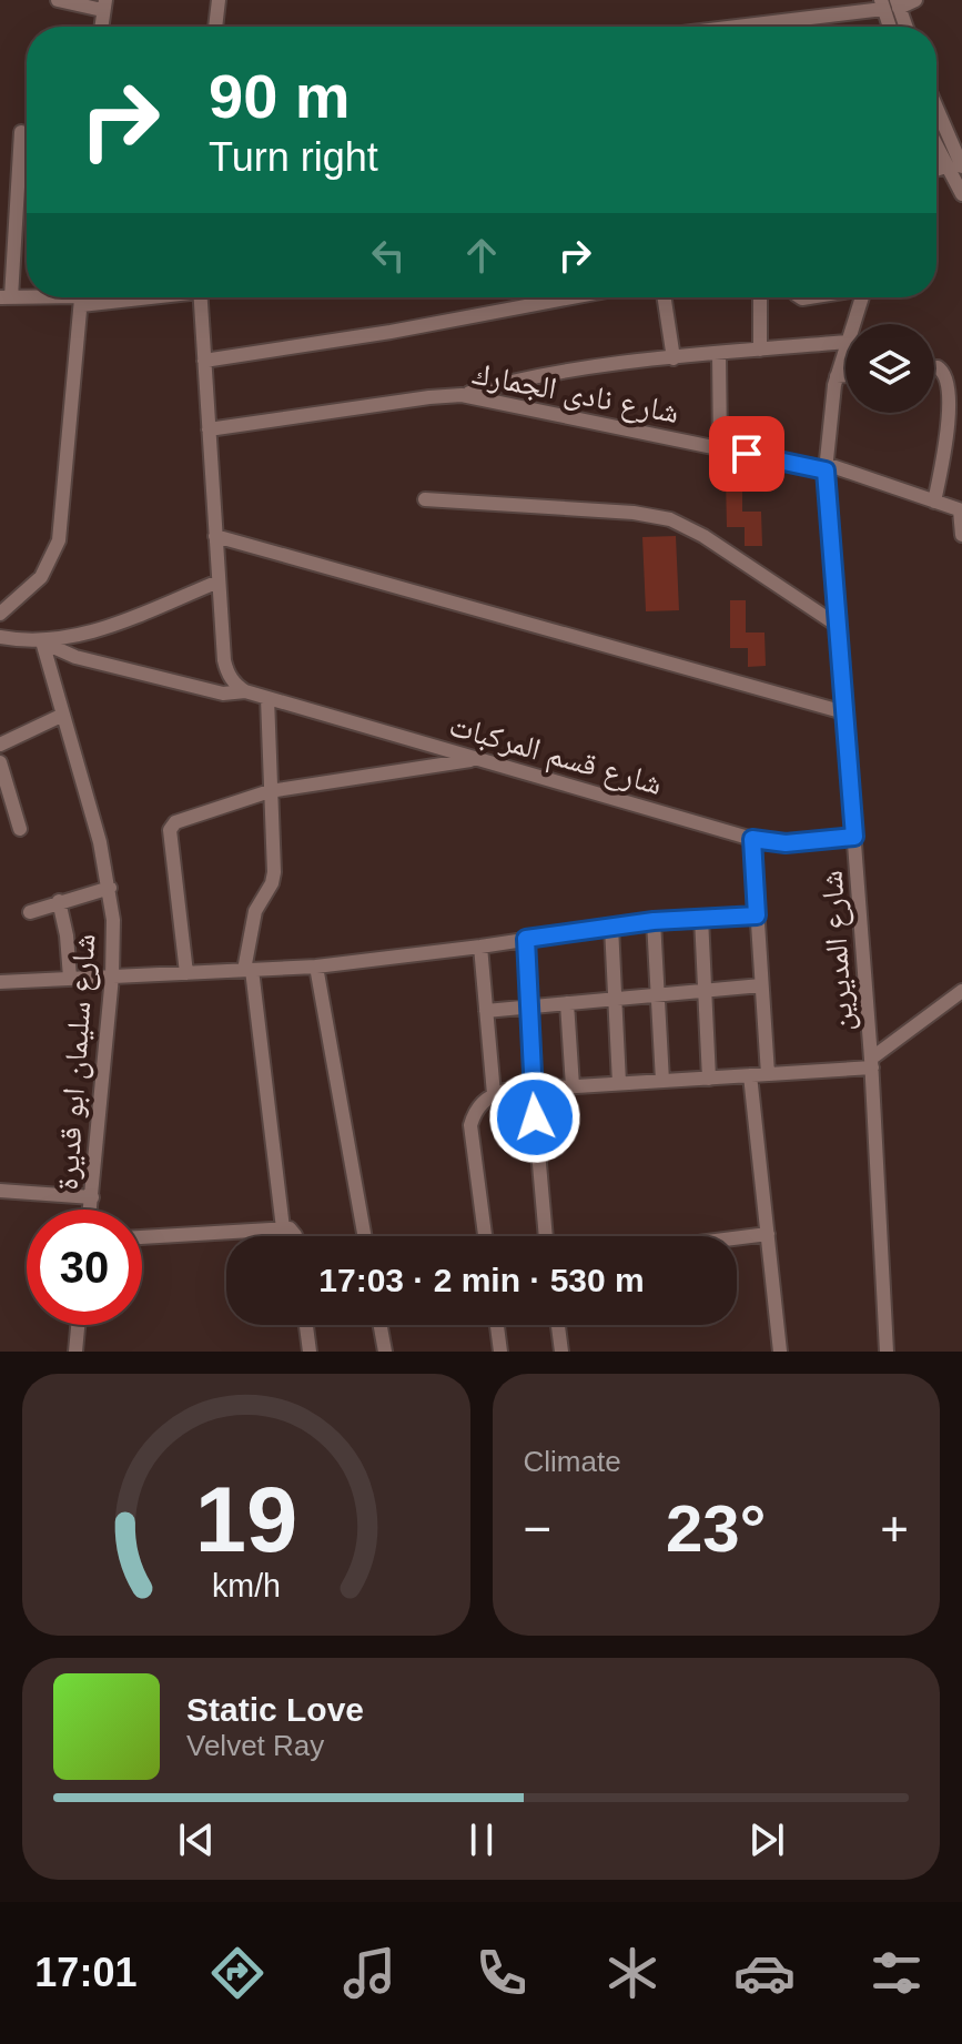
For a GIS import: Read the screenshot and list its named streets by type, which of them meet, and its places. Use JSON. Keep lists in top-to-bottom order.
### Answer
{
  "streets": {
    "street": [
      "شارع نادى الجمارك",
      "شارع قسم المركبات",
      "شارع المديرين",
      "شارع سليمان ابو قديرة"
    ]
  },
  "crossings": [
    ["شارع نادى الجمارك", "شارع المديرين"],
    ["شارع قسم المركبات", "شارع المديرين"],
    ["شارع قسم المركبات", "شارع سليمان ابو قديرة"]
  ],
  "page": {
    "turn": ["90 m", "Turn right"],
    "limit": "30",
    "trip": "17:03 · 2 min · 530 m",
    "tile": "Climate",
    "heat": ["−", "23°", "+"],
    "song": ["Static Love", "Velvet Ray"],
    "tabs": "17:01",
    "gauge": ["19", "km/h"]
  }
}
